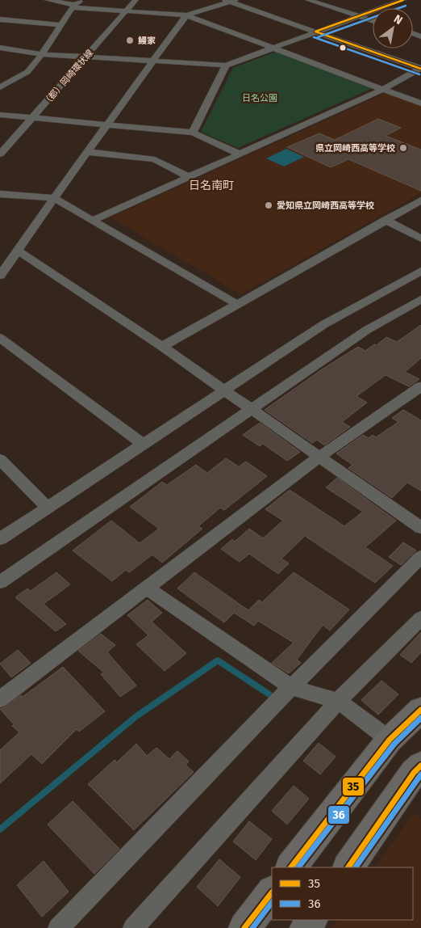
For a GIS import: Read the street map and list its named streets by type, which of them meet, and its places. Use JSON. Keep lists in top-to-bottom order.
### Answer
{
  "streets": {
    "street": ["（都）岡崎環状線"]
  },
  "districts": ["日名南町"],
  "parks": ["日名公園"],
  "places": ["鰻家", "県立岡崎西高等学校", "愛知県立岡崎西高等学校"],
  "lines": ["transit line 35", "transit line 36"],
  "legend": ["35", "36"],
  "north": "top right"
}
